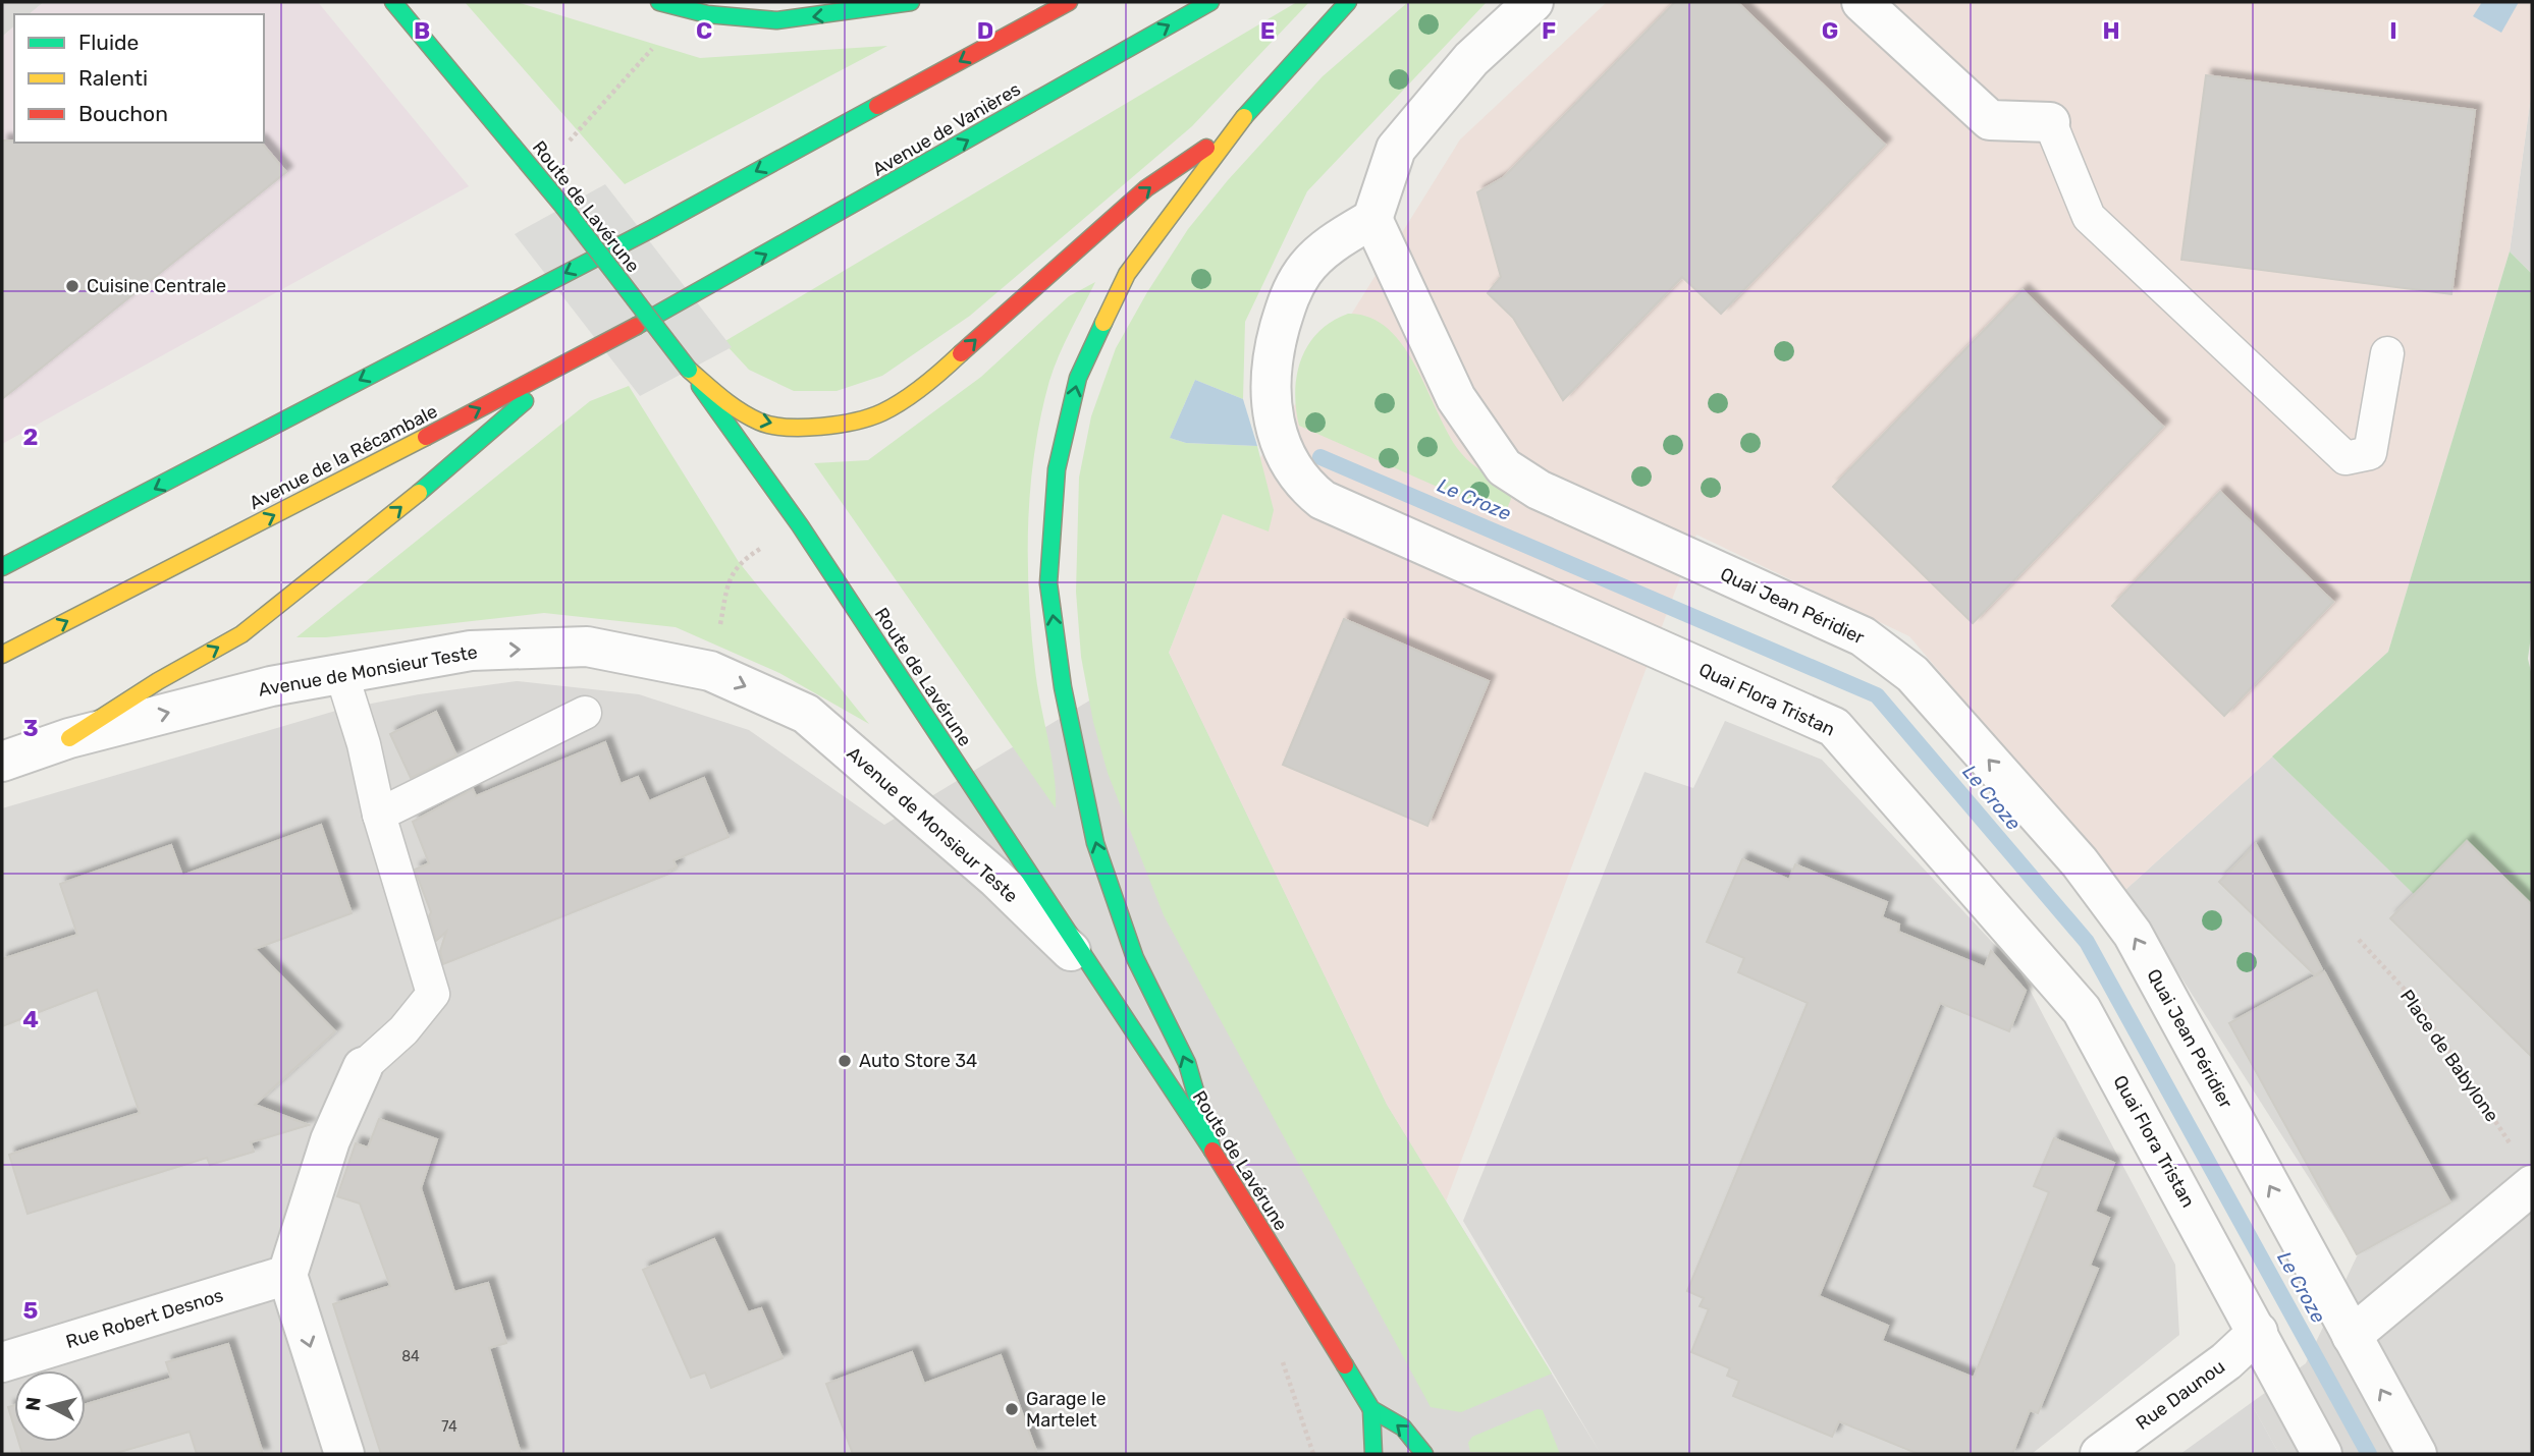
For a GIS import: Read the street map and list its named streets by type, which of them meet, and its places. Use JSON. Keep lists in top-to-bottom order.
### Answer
{
  "streets": {
    "main road": ["Avenue de Vanières", "Route de Lavérune", "Avenue de la Récambale"],
    "street": [
      "Quai Jean Péridier",
      "Avenue de Monsieur Teste",
      "Quai Flora Tristan",
      "Rue Robert Desnos",
      "Rue Daunou"
    ],
    "path": ["Place de Babylone"]
  },
  "crossings": [
    ["Avenue de Vanières", "Avenue de la Récambale"],
    ["Route de Lavérune", "Avenue de Monsieur Teste"],
    ["Quai Jean Péridier", "Quai Flora Tristan"],
    ["Quai Flora Tristan", "Rue Daunou"]
  ],
  "one_way": ["Quai Jean Péridier", "Avenue de Monsieur Teste"],
  "water": ["Le Croze"],
  "places": ["Cuisine Centrale", "Auto Store 34", "Garage le Martelet"],
  "house_numbers": ["84", "74"],
  "legend": ["Fluide", "Ralenti", "Bouchon"],
  "north": "left",
  "grid": {
    "columns": [
      "B",
      "C",
      "D",
      "E",
      "F",
      "G",
      "H",
      "I"
    ],
    "rows": [
      "2",
      "3",
      "4",
      "5"
    ]
  }
}
